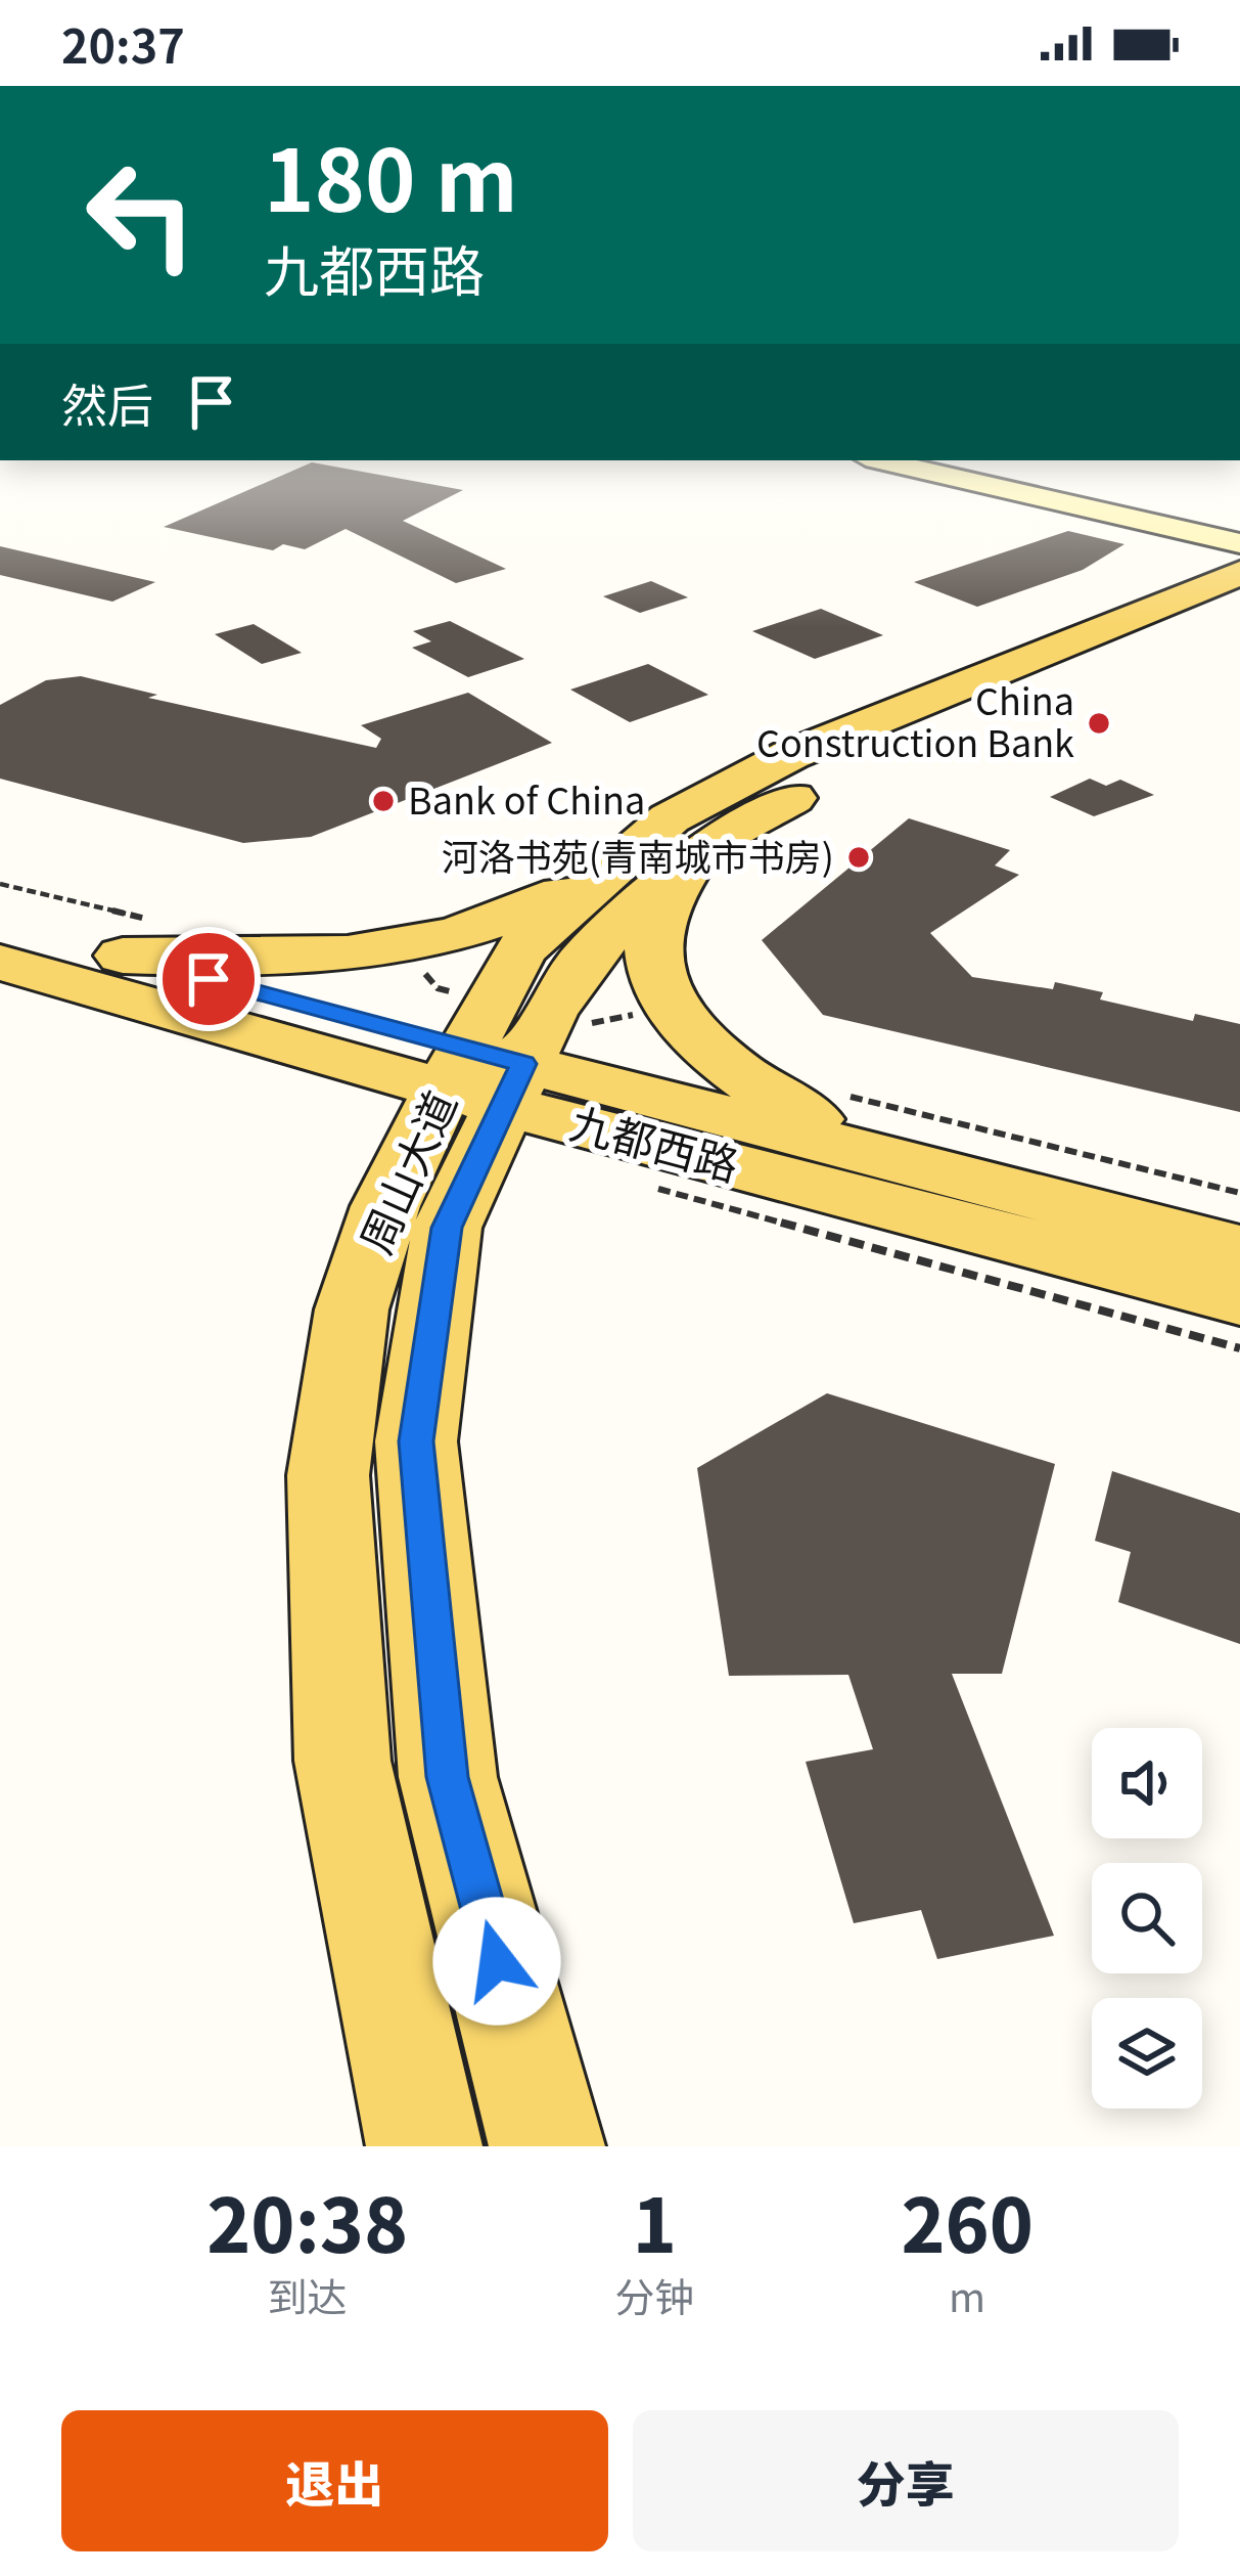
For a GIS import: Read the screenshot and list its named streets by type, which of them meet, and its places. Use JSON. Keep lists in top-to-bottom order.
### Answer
{
  "streets": {
    "main road": ["九都西路", "周山大道"]
  },
  "crossings": [
    ["九都西路", "周山大道"]
  ],
  "places": ["China Construction Bank", "Bank of China", "河洛书苑(青南城市书房)"],
  "page": {
    "status": "20:37",
    "turn": ["180 m", "九都西路"],
    "then": "然后",
    "eta": [
      "20:38",
      "到达",
      "1",
      "分钟",
      "260",
      "m"
    ],
    "buttons": ["退出", "分享"]
  }
}
